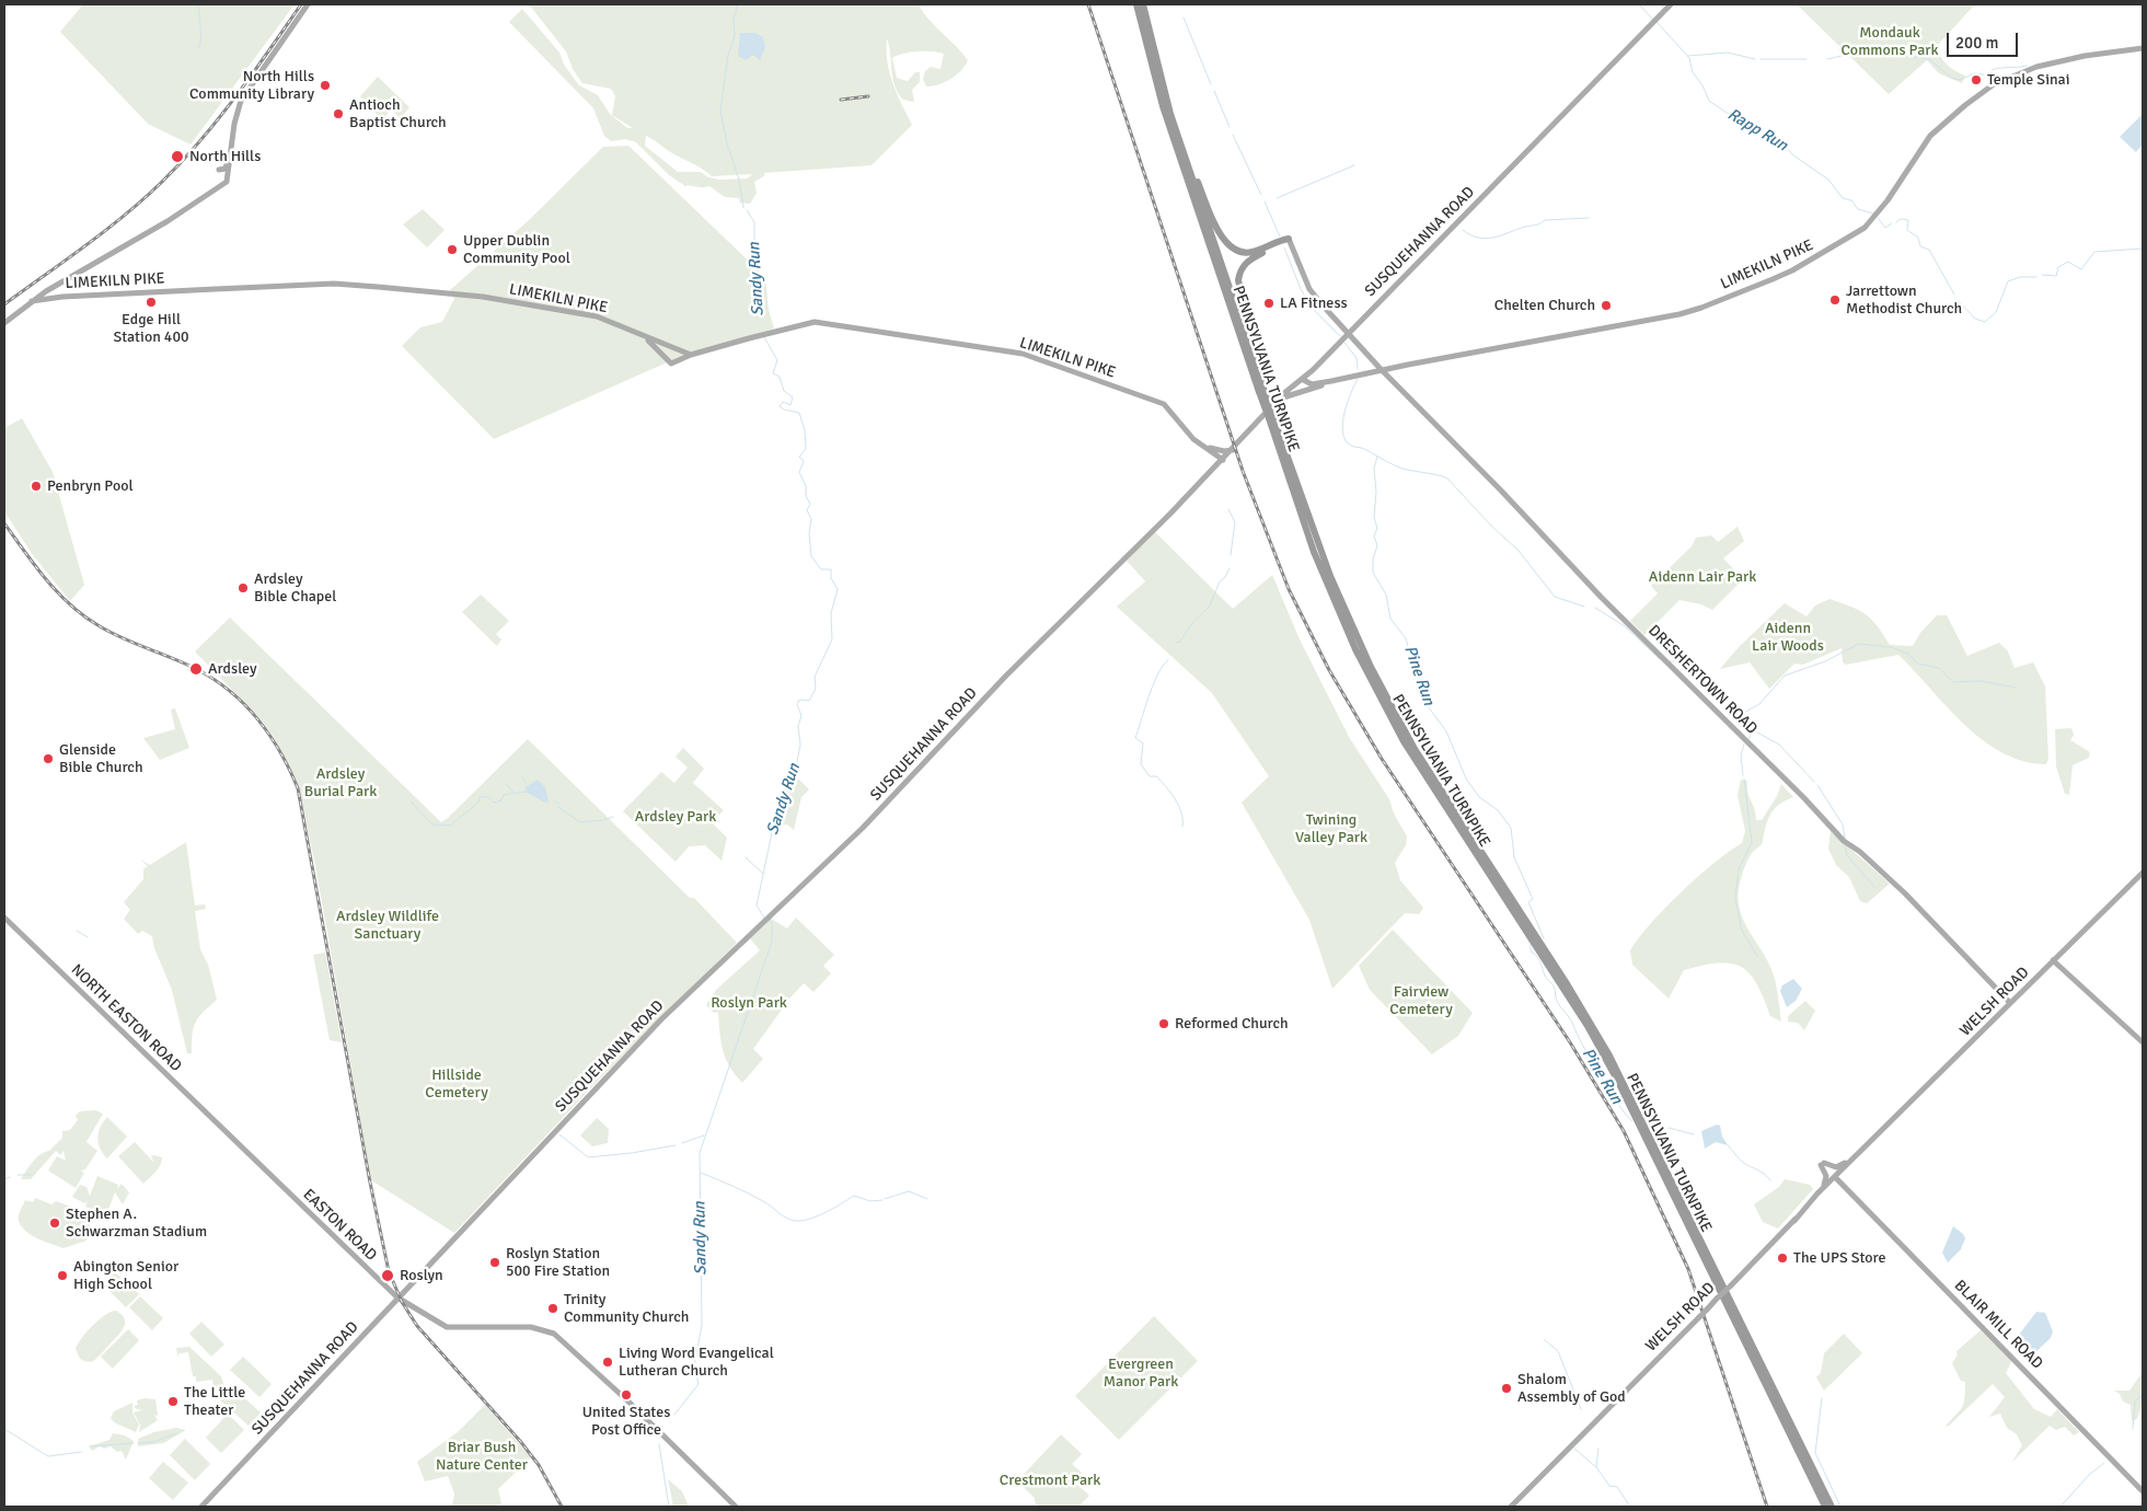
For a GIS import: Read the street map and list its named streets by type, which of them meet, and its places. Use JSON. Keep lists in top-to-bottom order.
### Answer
{
  "streets": {
    "highway": ["PENNSYLVANIA TURNPIKE"],
    "main road": [
      "SUSQUEHANNA ROAD",
      "LIMEKILN PIKE",
      "DRESHERTOWN ROAD",
      "WELSH ROAD",
      "NORTH EASTON ROAD",
      "EASTON ROAD",
      "BLAIR MILL ROAD"
    ]
  },
  "crossings": [
    ["SUSQUEHANNA ROAD", "LIMEKILN PIKE"],
    ["SUSQUEHANNA ROAD", "DRESHERTOWN ROAD"],
    ["SUSQUEHANNA ROAD", "EASTON ROAD"],
    ["LIMEKILN PIKE", "DRESHERTOWN ROAD"],
    ["DRESHERTOWN ROAD", "WELSH ROAD"],
    ["WELSH ROAD", "BLAIR MILL ROAD"],
    ["NORTH EASTON ROAD", "EASTON ROAD"]
  ],
  "water": ["Rapp Run", "Sandy Run", "Pine Run"],
  "parks": [
    "Mondauk Commons Park",
    "Aidenn Lair Park",
    "Aidenn Lair Woods",
    "Ardsley Burial Park",
    "Ardsley Park",
    "Twining Valley Park",
    "Ardsley Wildlife Sanctuary",
    "Fairview Cemetery",
    "Roslyn Park",
    "Hillside Cemetery",
    "Evergreen Manor Park",
    "Briar Bush Nature Center",
    "Crestmont Park"
  ],
  "places": [
    "Temple Sinai",
    "North Hills Community Library",
    "Antioch Baptist Church",
    "North Hills",
    "Upper Dublin Community Pool",
    "Jarrettown Methodist Church",
    "Edge Hill Station 400",
    "LA Fitness",
    "Chelten Church",
    "Penbryn Pool",
    "Ardsley Bible Chapel",
    "Ardsley",
    "Glenside Bible Church",
    "Reformed Church",
    "Stephen A. Schwarzman Stadium",
    "The UPS Store",
    "Roslyn Station 500 Fire Station",
    "Abington Senior High School",
    "Roslyn",
    "Trinity Community Church",
    "Living Word Evangelical Lutheran Church",
    "Shalom Assembly of God",
    "United States Post Office",
    "The Little Theater"
  ],
  "scale_bar": "200 m"
}
